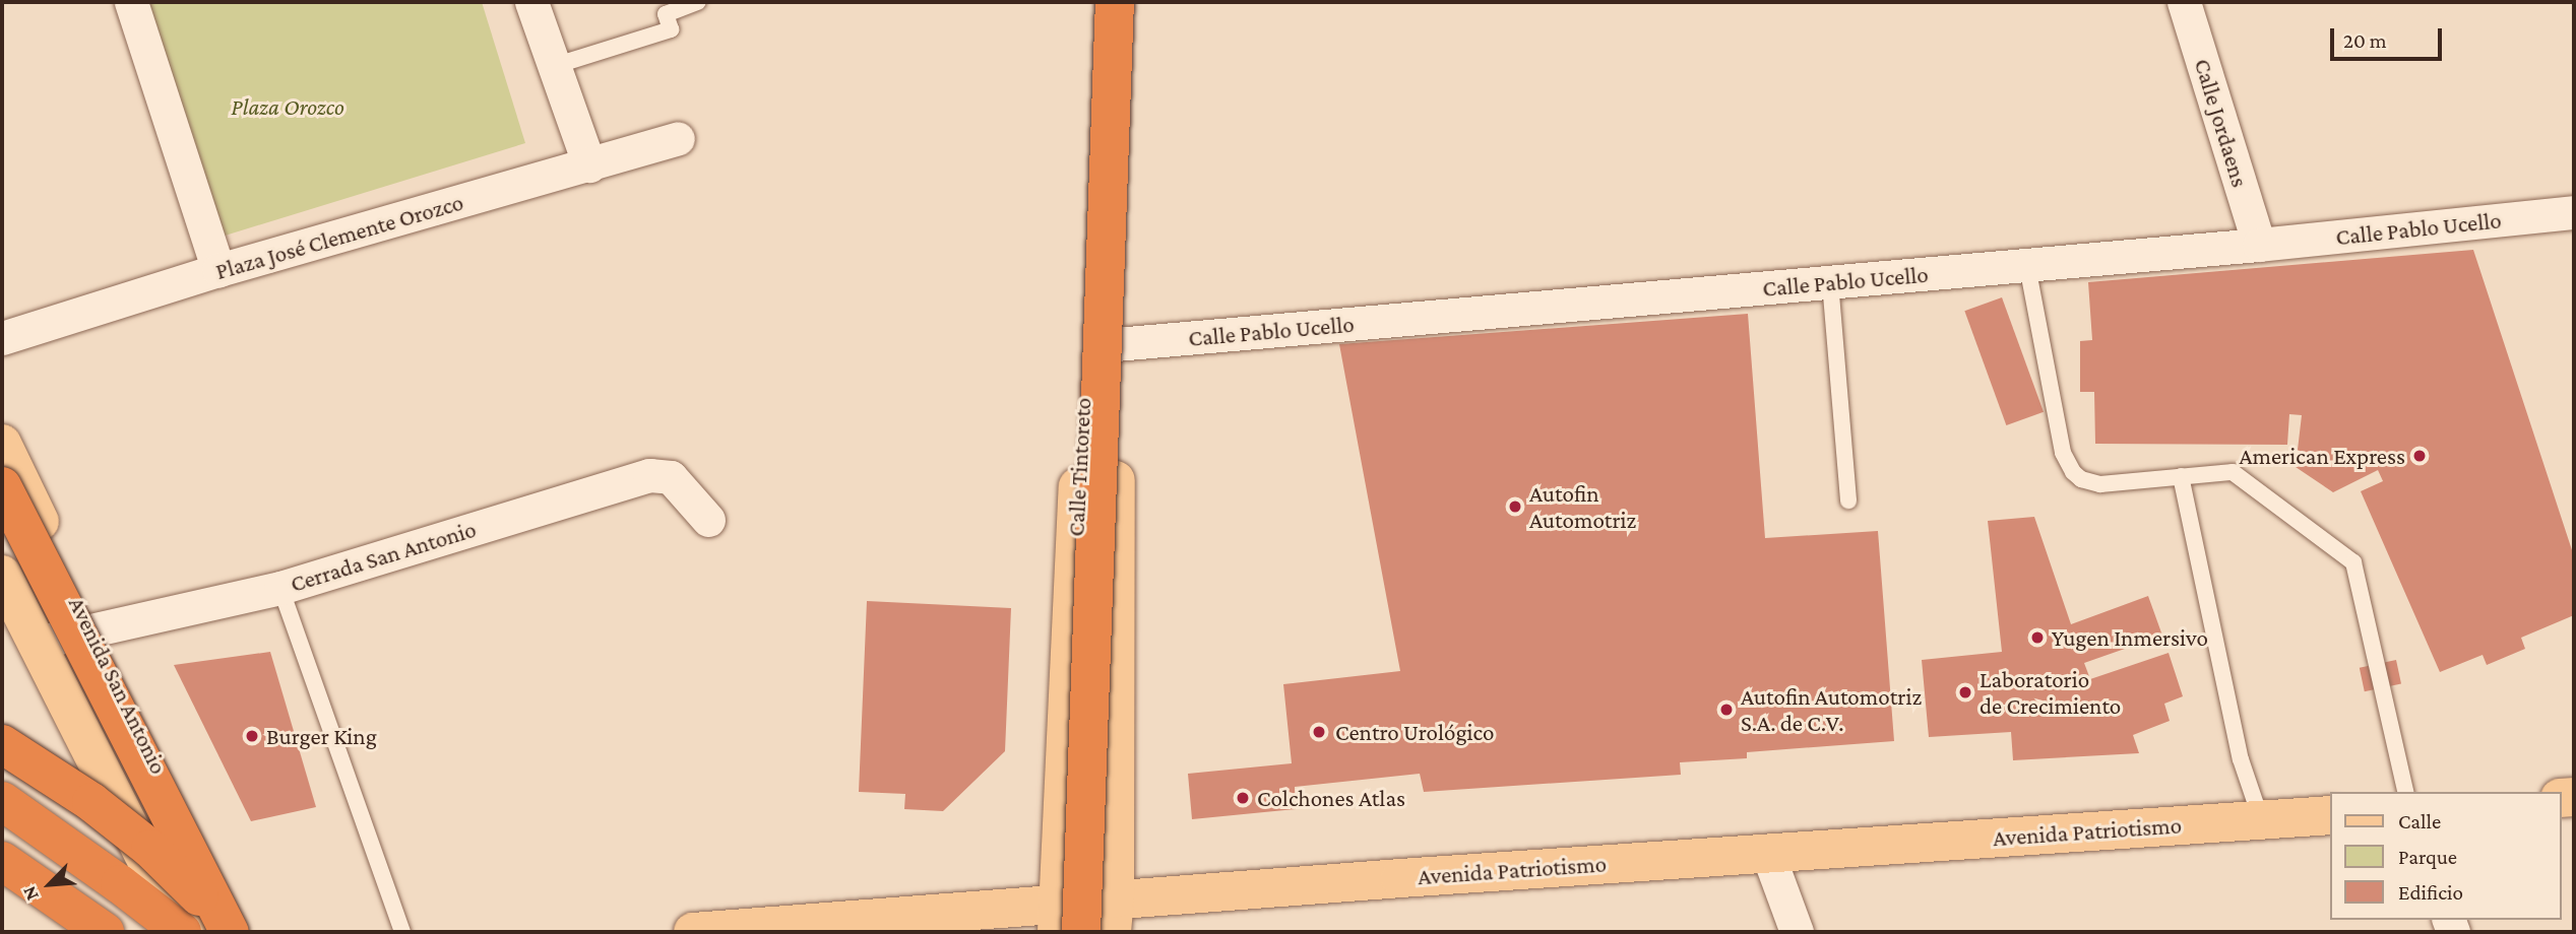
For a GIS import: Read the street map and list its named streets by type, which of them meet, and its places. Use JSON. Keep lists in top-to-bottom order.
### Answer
{
  "streets": {
    "main road": ["Calle Tintoreto", "Avenida San Antonio", "Avenida Patriotismo"],
    "street": [
      "Calle Jordaens",
      "Calle Pablo Ucello",
      "Plaza José Clemente Orozco",
      "Cerrada San Antonio"
    ]
  },
  "crossings": [
    ["Calle Jordaens", "Calle Pablo Ucello"],
    ["Calle Pablo Ucello", "Calle Tintoreto"],
    ["Calle Tintoreto", "Avenida Patriotismo"],
    ["Cerrada San Antonio", "Avenida San Antonio"]
  ],
  "parks": ["Plaza Orozco"],
  "places": [
    "American Express",
    "Autofin Automotriz",
    "Yugen Inmersivo",
    "Laboratorio de Crecimiento",
    "Autofin Automotriz S.A. de C.V.",
    "Centro Urológico",
    "Burger King",
    "Colchones Atlas"
  ],
  "legend": ["Calle", "Parque", "Edificio"],
  "scale_bar": "20 m",
  "north": "bottom left"
}
